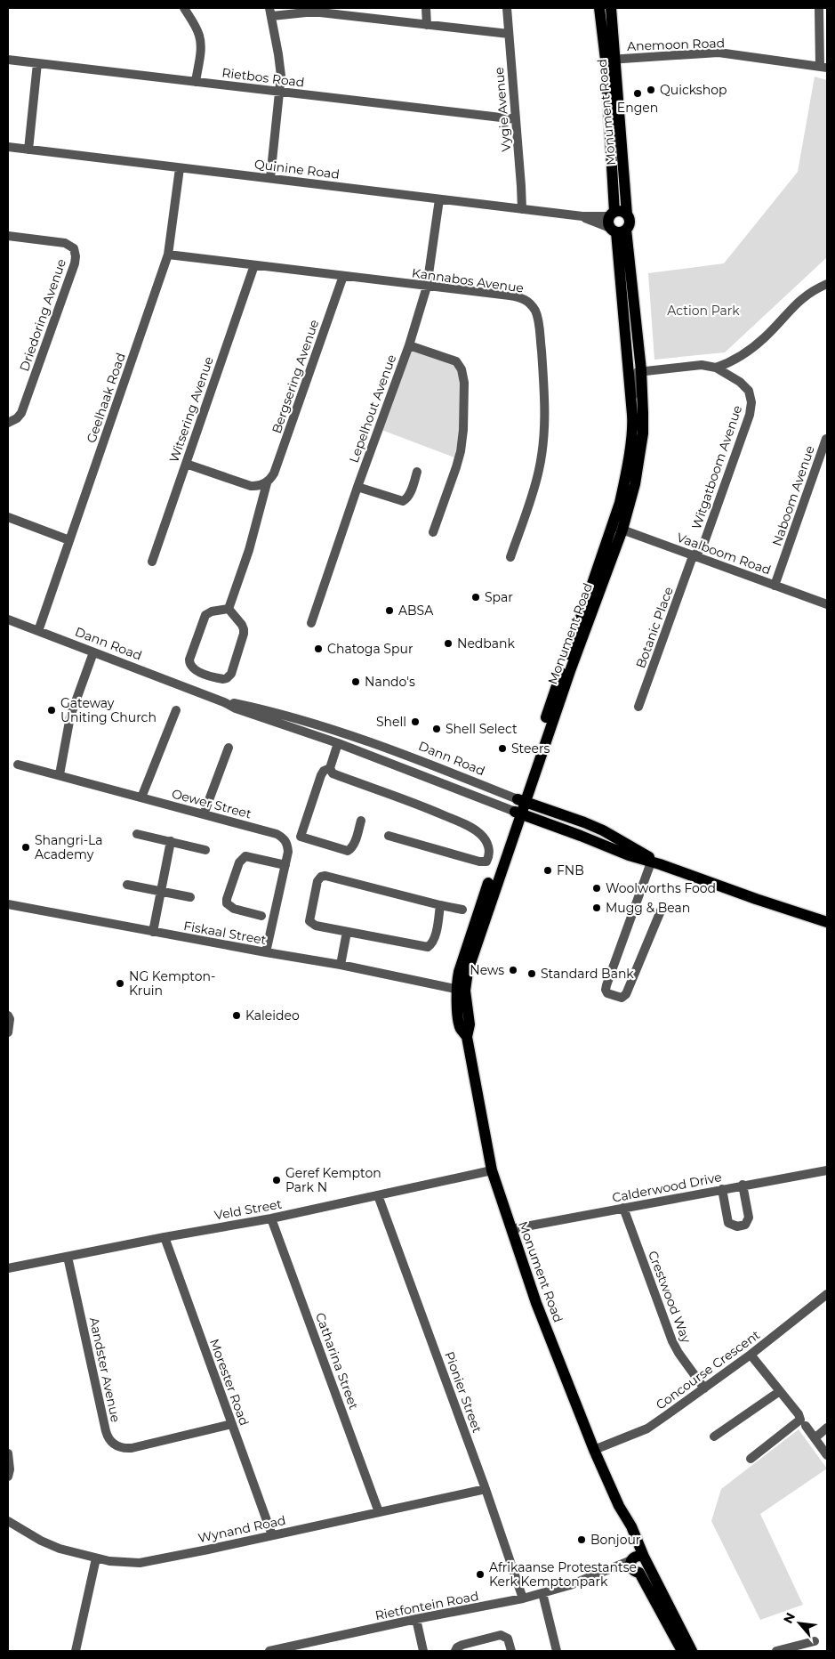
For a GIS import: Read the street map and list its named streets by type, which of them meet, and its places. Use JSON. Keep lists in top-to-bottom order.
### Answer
{
  "streets": {
    "main road": ["Monument Road", "Dann Road"],
    "street": [
      "Anemoon Road",
      "Rietbos Road",
      "Vygie Avenue",
      "Quinine Road",
      "Kannabos Avenue",
      "Driedoring Avenue",
      "Bergsering Avenue",
      "Geelhaak Road",
      "Lepelhout Avenue",
      "Witsering Avenue",
      "Witgatboom Avenue",
      "Naboom Avenue",
      "Vaalboom Road",
      "Botanic Place",
      "Oewer Street",
      "Fiskaal Street",
      "Calderwood Drive",
      "Veld Street",
      "Crestwood Way",
      "Catharina Street",
      "Aandster Avenue",
      "Concourse Crescent",
      "Morester Road",
      "Pionier Street",
      "Wynand Road",
      "Rietfontein Road"
    ]
  },
  "crossings": [
    ["Anemoon Road", "Monument Road"],
    ["Rietbos Road", "Vygie Avenue"],
    ["Vygie Avenue", "Quinine Road"],
    ["Monument Road", "Quinine Road"],
    ["Monument Road", "Witgatboom Avenue"],
    ["Monument Road", "Vaalboom Road"],
    ["Monument Road", "Dann Road"],
    ["Monument Road", "Fiskaal Street"],
    ["Monument Road", "Calderwood Drive"],
    ["Monument Road", "Veld Street"],
    ["Monument Road", "Concourse Crescent"],
    ["Monument Road", "Rietfontein Road"],
    ["Quinine Road", "Geelhaak Road"],
    ["Quinine Road", "Lepelhout Avenue"],
    ["Kannabos Avenue", "Bergsering Avenue"],
    ["Kannabos Avenue", "Geelhaak Road"],
    ["Kannabos Avenue", "Lepelhout Avenue"],
    ["Kannabos Avenue", "Witsering Avenue"],
    ["Geelhaak Road", "Dann Road"],
    ["Witgatboom Avenue", "Vaalboom Road"],
    ["Witgatboom Avenue", "Botanic Place"],
    ["Naboom Avenue", "Vaalboom Road"],
    ["Vaalboom Road", "Botanic Place"],
    ["Oewer Street", "Fiskaal Street"],
    ["Calderwood Drive", "Crestwood Way"],
    ["Veld Street", "Catharina Street"],
    ["Veld Street", "Aandster Avenue"],
    ["Veld Street", "Morester Road"],
    ["Veld Street", "Pionier Street"],
    ["Crestwood Way", "Concourse Crescent"],
    ["Catharina Street", "Wynand Road"],
    ["Aandster Avenue", "Morester Road"],
    ["Morester Road", "Wynand Road"],
    ["Pionier Street", "Wynand Road"],
    ["Pionier Street", "Rietfontein Road"]
  ],
  "parks": ["Action Park"],
  "places": [
    "Quickshop",
    "Engen",
    "Spar",
    "ABSA",
    "Nedbank",
    "Chatoga Spur",
    "Nando's",
    "Gateway Uniting Church",
    "Shell",
    "Shell Select",
    "Steers",
    "Shangri-La Academy",
    "FNB",
    "Woolworths Food",
    "Mugg & Bean",
    "News",
    "Standard Bank",
    "NG Kempton- Kruin",
    "Kaleideo",
    "Geref Kempton Park N",
    "Bonjour",
    "Afrikaanse Protestantse Kerk Kemptonpark"
  ],
  "north": "top left"
}
